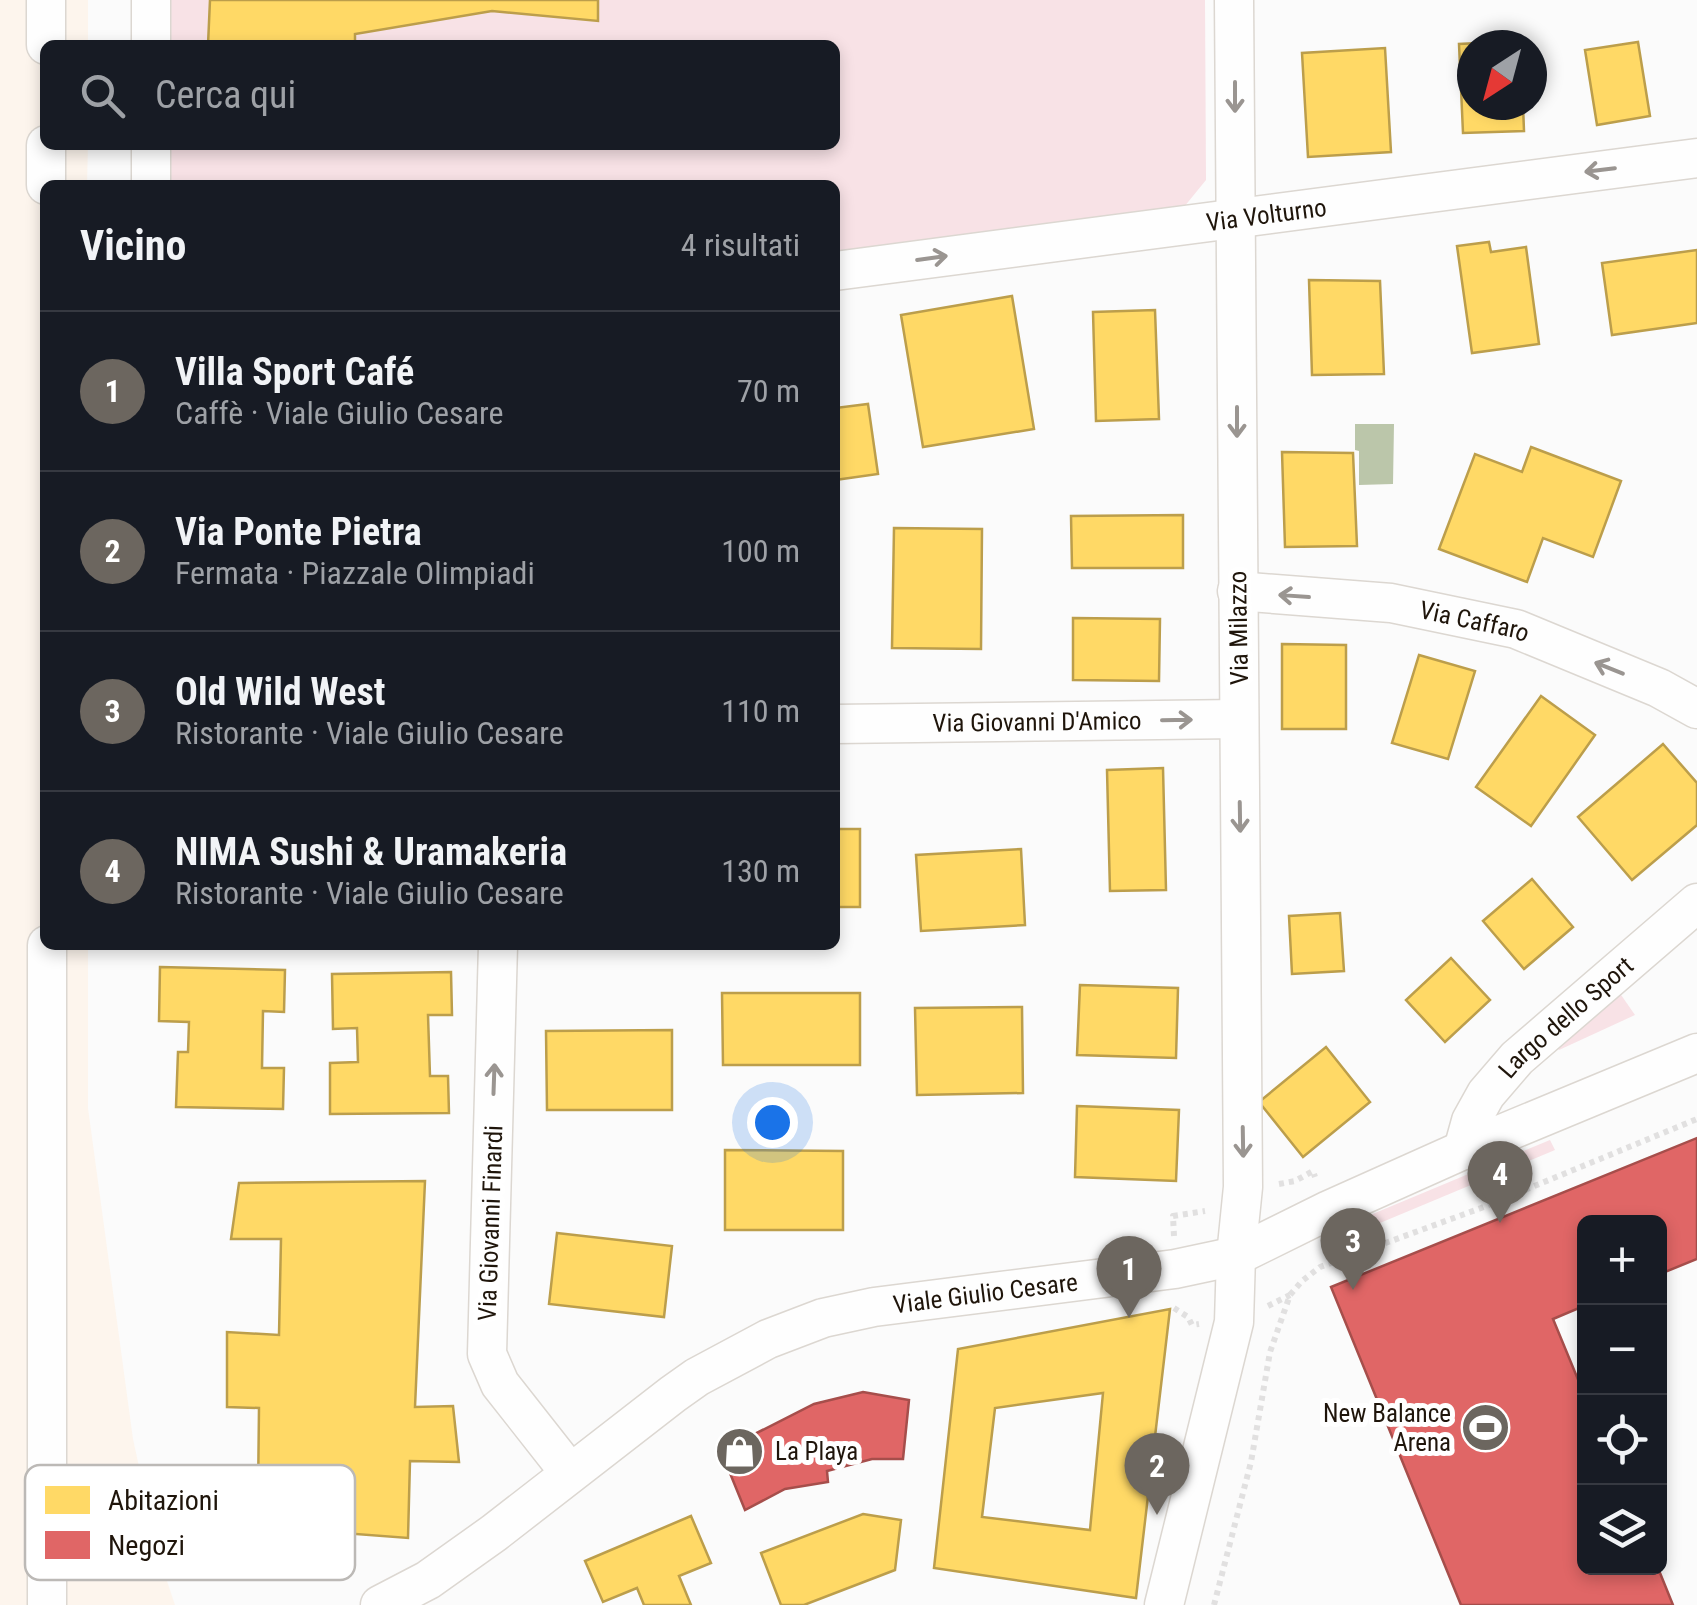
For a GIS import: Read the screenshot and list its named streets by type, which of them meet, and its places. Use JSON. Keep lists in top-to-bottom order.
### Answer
{
  "streets": {
    "street": [
      "Via Volturno",
      "Via Caffaro",
      "Via Milazzo",
      "Via Giovanni D'Amico",
      "Largo dello Sport",
      "Via Giovanni Finardi",
      "Viale Giulio Cesare"
    ]
  },
  "crossings": [
    ["Via Volturno", "Via Milazzo"],
    ["Via Caffaro", "Via Milazzo"],
    ["Via Milazzo", "Via Giovanni D'Amico"],
    ["Via Milazzo", "Viale Giulio Cesare"],
    ["Largo dello Sport", "Viale Giulio Cesare"],
    ["Via Giovanni Finardi", "Viale Giulio Cesare"]
  ],
  "one_way": [
    "Via Caffaro",
    "Via Milazzo",
    "Via Giovanni D'Amico",
    "Via Giovanni Finardi"
  ],
  "places": {
    "sports": ["New Balance Arena"],
    "shop": ["La Playa"]
  },
  "legend": ["Abitazioni", "Negozi"],
  "north": "bottom left",
  "page": {
    "search": "Cerca qui",
    "heading": ["Vicino", "4 risultati"],
    "list": [
      {
        "mark": "1",
        "name": "Villa Sport Café",
        "note": "Caffè · Viale Giulio Cesare",
        "value": "70 m"
      },
      {
        "mark": "2",
        "name": "Via Ponte Pietra",
        "note": "Fermata · Piazzale Olimpiadi",
        "value": "100 m"
      },
      {
        "mark": "3",
        "name": "Old Wild West",
        "note": "Ristorante · Viale Giulio Cesare",
        "value": "110 m"
      },
      {
        "mark": "4",
        "name": "NIMA Sushi & Uramakeria",
        "note": "Ristorante · Viale Giulio Cesare",
        "value": "130 m"
      }
    ],
    "pins": [
      "4",
      "3",
      "1",
      "2"
    ],
    "map_buttons": ["+", "−"]
  }
}
